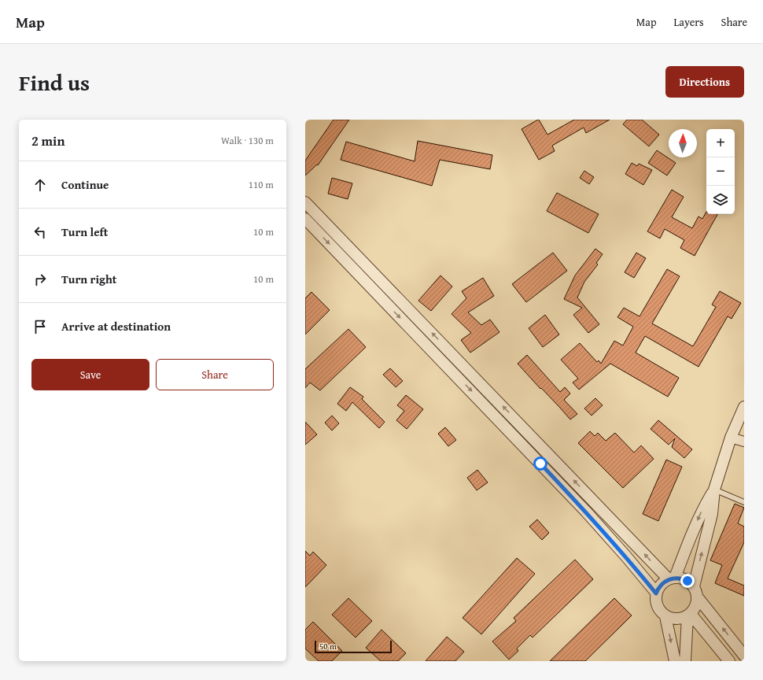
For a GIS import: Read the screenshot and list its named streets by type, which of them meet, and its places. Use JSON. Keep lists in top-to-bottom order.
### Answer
{
  "scale_bar": "50 m",
  "north": "top",
  "page": {
    "header": "Map",
    "nav": ["Map", "Layers", "Share"],
    "title": "Find us",
    "buttons": [
      "Directions",
      ["Save", "Share"]
    ],
    "heading": ["2 min", "Walk · 130 m"],
    "map_buttons": ["+", "−"],
    "list": [
      ["Continue", "110 m"],
      ["Turn left", "10 m"],
      ["Turn right", "10 m"],
      "Arrive at destination"
    ],
    "scale": "50 m"
  }
}
